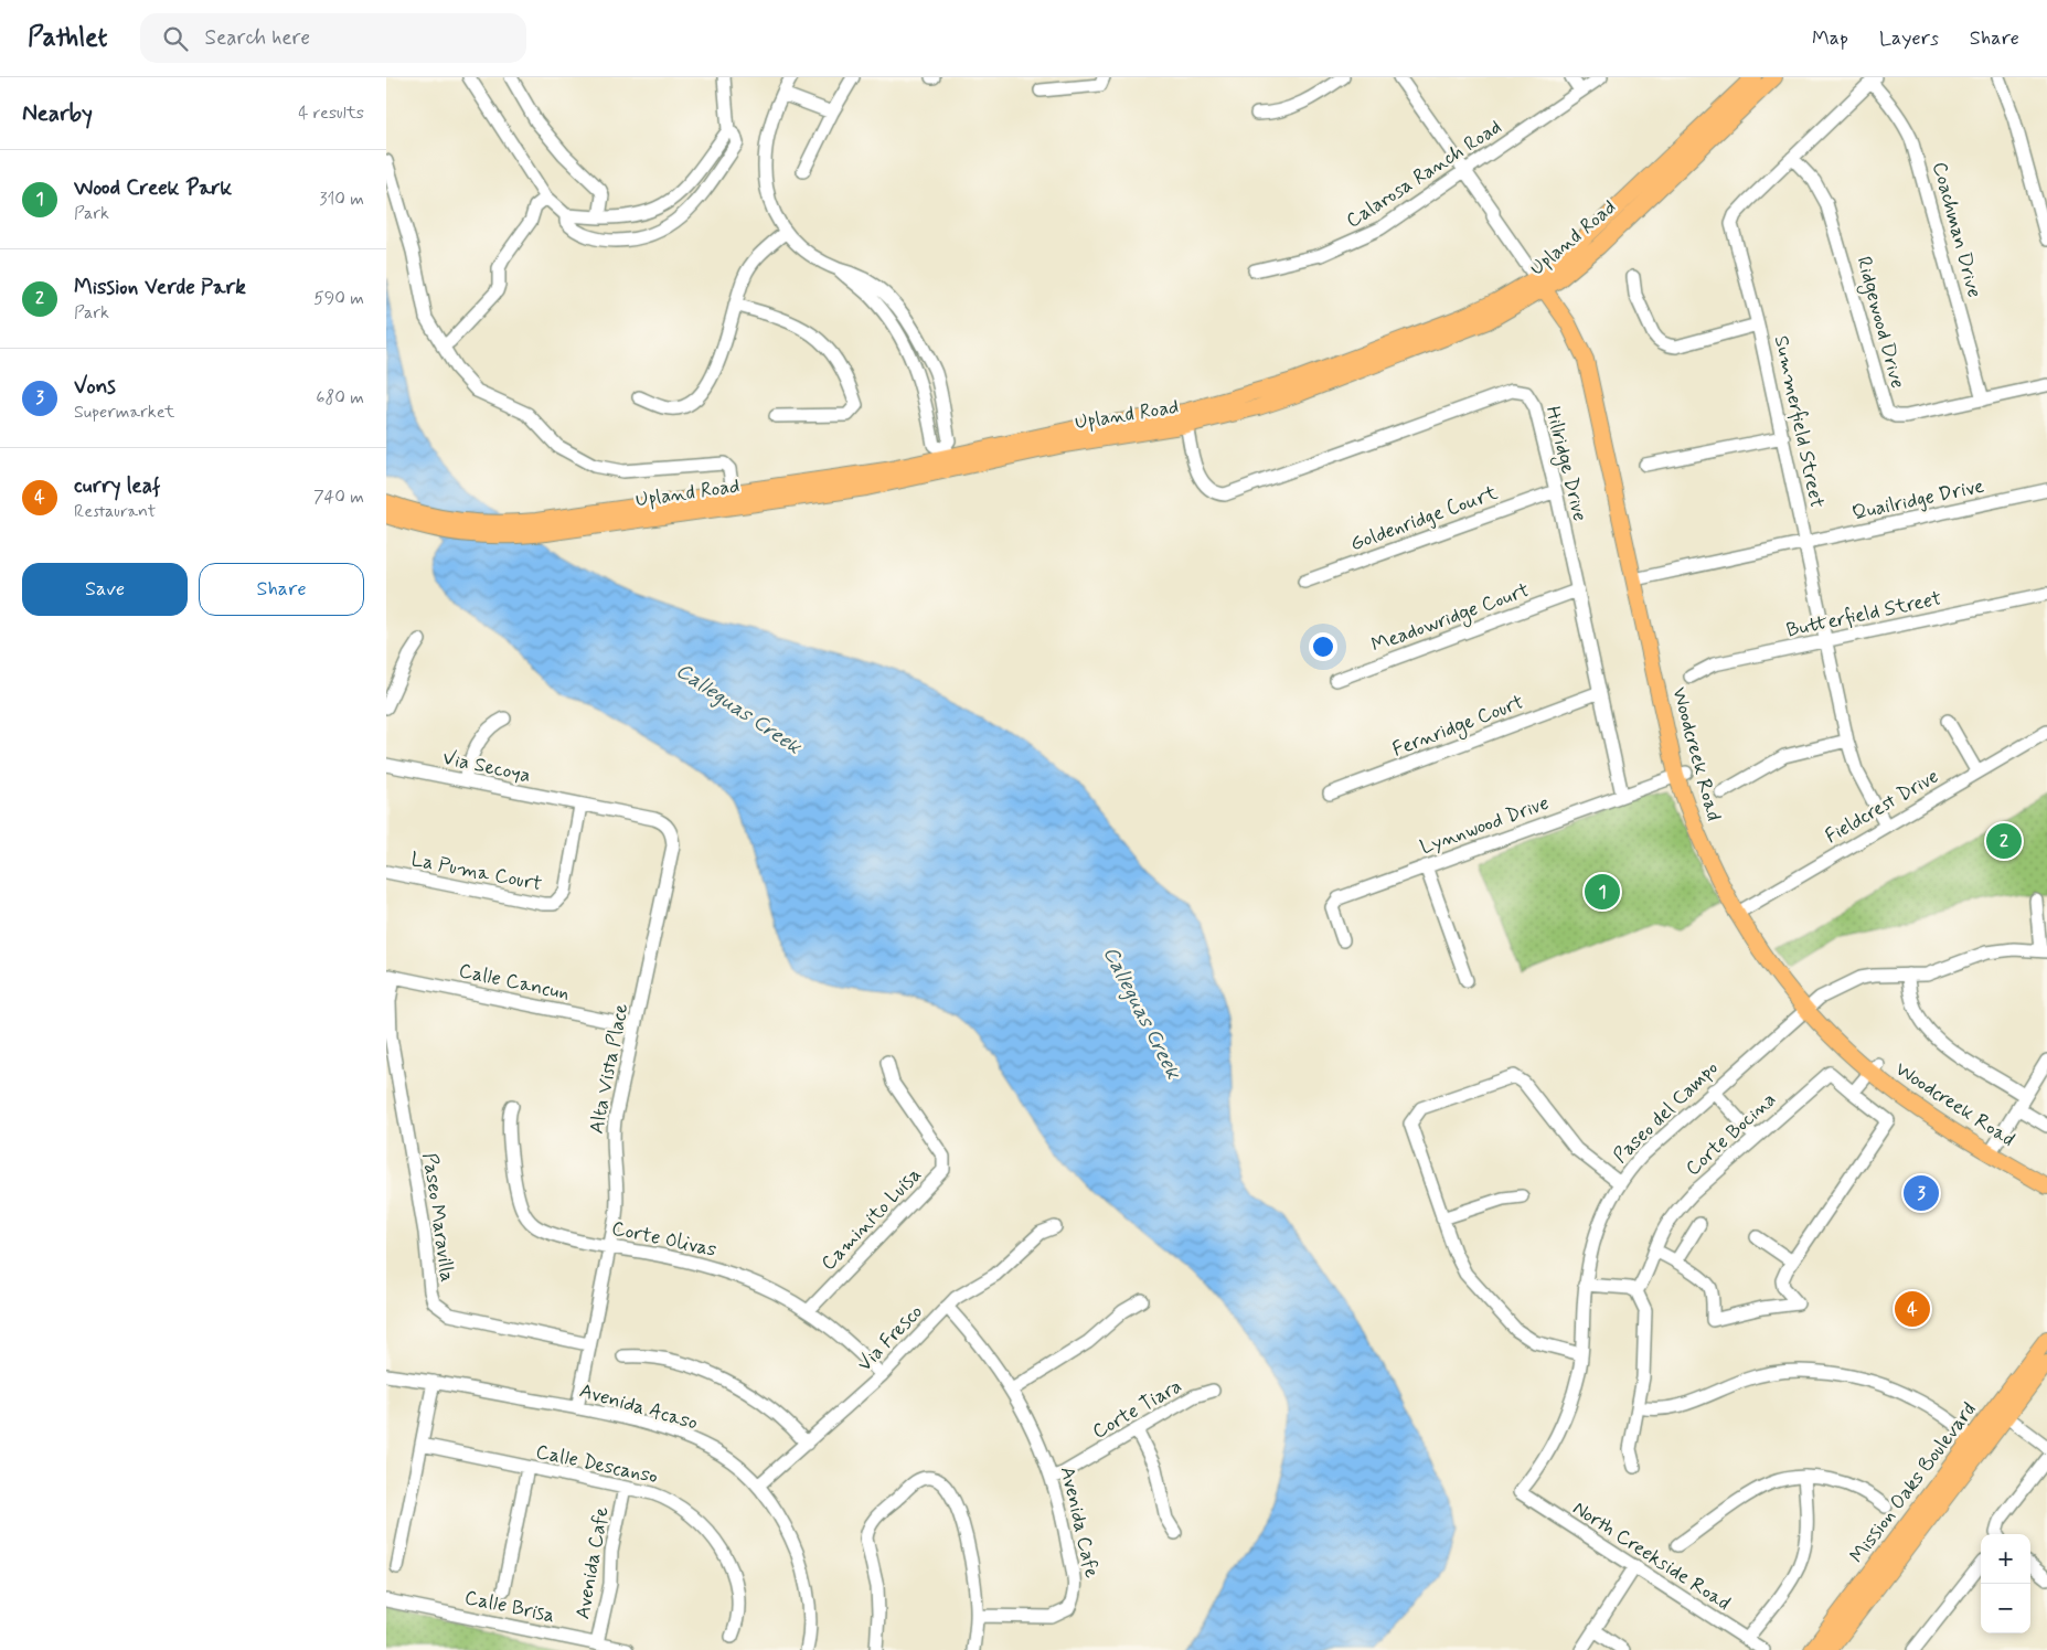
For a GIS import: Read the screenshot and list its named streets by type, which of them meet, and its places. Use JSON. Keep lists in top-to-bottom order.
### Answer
{
  "streets": {
    "main road": ["Upland Road", "Woodcreek Road", "Mission Oaks Boulevard"],
    "street": [
      "Calarosa Ranch Road",
      "Coachman Drive",
      "Ridgewood Drive",
      "Summerfield Street",
      "Hillridge Drive",
      "Quailridge Drive",
      "Goldenridge Court",
      "Butterfield Street",
      "Meadowridge Court",
      "Fernridge Court",
      "Via Secoya",
      "Fieldcrest Drive",
      "Lynnwood Drive",
      "La Puma Court",
      "Calle Cancun",
      "Alta Vista Place",
      "Paseo del Campo",
      "Corte Bocina",
      "Paseo Maravilla",
      "Caminito Luisa",
      "Corte Olivas",
      "Via Fresco",
      "Avenida Acaso",
      "Corte Tiara",
      "Calle Descanso",
      "Avenida Cafe",
      "North Creekside Road",
      "Calle Brisa"
    ]
  },
  "crossings": [
    ["Calarosa Ranch Road", "Woodcreek Road"],
    ["Coachman Drive", "Ridgewood Drive"],
    ["Coachman Drive", "Summerfield Street"],
    ["Upland Road", "Hillridge Drive"],
    ["Upland Road", "Woodcreek Road"],
    ["Ridgewood Drive", "Summerfield Street"],
    ["Summerfield Street", "Quailridge Drive"],
    ["Summerfield Street", "Butterfield Street"],
    ["Summerfield Street", "Fieldcrest Drive"],
    ["Hillridge Drive", "Goldenridge Court"],
    ["Hillridge Drive", "Meadowridge Court"],
    ["Hillridge Drive", "Fernridge Court"],
    ["Hillridge Drive", "Lynnwood Drive"],
    ["Quailridge Drive", "Woodcreek Road"],
    ["Woodcreek Road", "Fieldcrest Drive"],
    ["Woodcreek Road", "Lynnwood Drive"],
    ["Woodcreek Road", "Paseo del Campo"],
    ["Via Secoya", "La Puma Court"],
    ["Via Secoya", "Alta Vista Place"],
    ["La Puma Court", "Alta Vista Place"],
    ["Calle Cancun", "Alta Vista Place"],
    ["Calle Cancun", "Paseo Maravilla"],
    ["Alta Vista Place", "Paseo Maravilla"],
    ["Alta Vista Place", "Corte Olivas"],
    ["Alta Vista Place", "Avenida Acaso"],
    ["Paseo del Campo", "North Creekside Road"],
    ["Caminito Luisa", "Corte Olivas"],
    ["Corte Olivas", "Via Fresco"],
    ["Via Fresco", "Avenida Acaso"],
    ["Via Fresco", "Avenida Cafe"],
    ["Corte Tiara", "Avenida Cafe"],
    ["Calle Descanso", "Avenida Cafe"],
    ["Avenida Cafe", "Calle Brisa"]
  ],
  "water": ["Calleguas Creek"],
  "page": {
    "header": "Pathlet",
    "search": "Search here",
    "nav": ["Map", "Layers", "Share"],
    "heading": ["Nearby", "4 results"],
    "list": [
      {
        "mark": "1",
        "name": "Wood Creek Park",
        "note": "Park",
        "value": "310 m"
      },
      {
        "mark": "2",
        "name": "Mission Verde Park",
        "note": "Park",
        "value": "590 m"
      },
      {
        "mark": "3",
        "name": "Vons",
        "note": "Supermarket",
        "value": "680 m"
      },
      {
        "mark": "4",
        "name": "curry leaf",
        "note": "Restaurant",
        "value": "740 m"
      }
    ],
    "buttons": ["Save", "Share"],
    "pins": [
      "2",
      "1",
      "3",
      "4"
    ],
    "map_buttons": ["+", "−"]
  }
}
